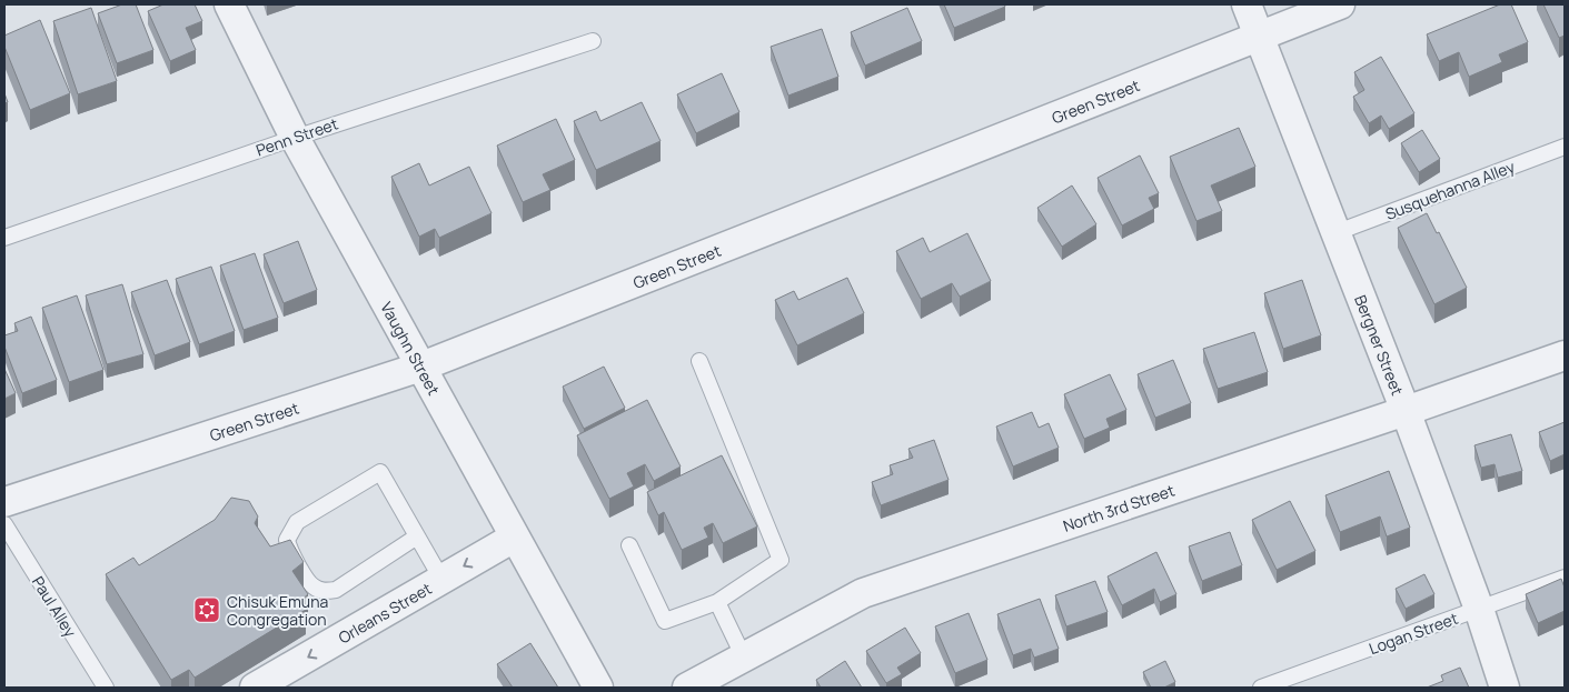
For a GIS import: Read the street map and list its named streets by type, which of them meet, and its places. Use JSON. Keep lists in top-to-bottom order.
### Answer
{
  "streets": {
    "street": [
      "Green Street",
      "Bergner Street",
      "Vaughn Street",
      "North 3rd Street",
      "Orleans Street"
    ],
    "lane": [
      "Penn Street",
      "Susquehanna Alley",
      "Paul Alley",
      "Logan Street"
    ]
  },
  "crossings": [
    ["Green Street", "Bergner Street"],
    ["Green Street", "Vaughn Street"],
    ["Penn Street", "Vaughn Street"],
    ["Susquehanna Alley", "Bergner Street"],
    ["Bergner Street", "North 3rd Street"],
    ["Bergner Street", "Logan Street"],
    ["Vaughn Street", "Orleans Street"]
  ],
  "one_way": ["Orleans Street"],
  "places": {
    "synagogue": ["Chisuk Emuna Congregation"]
  }
}
